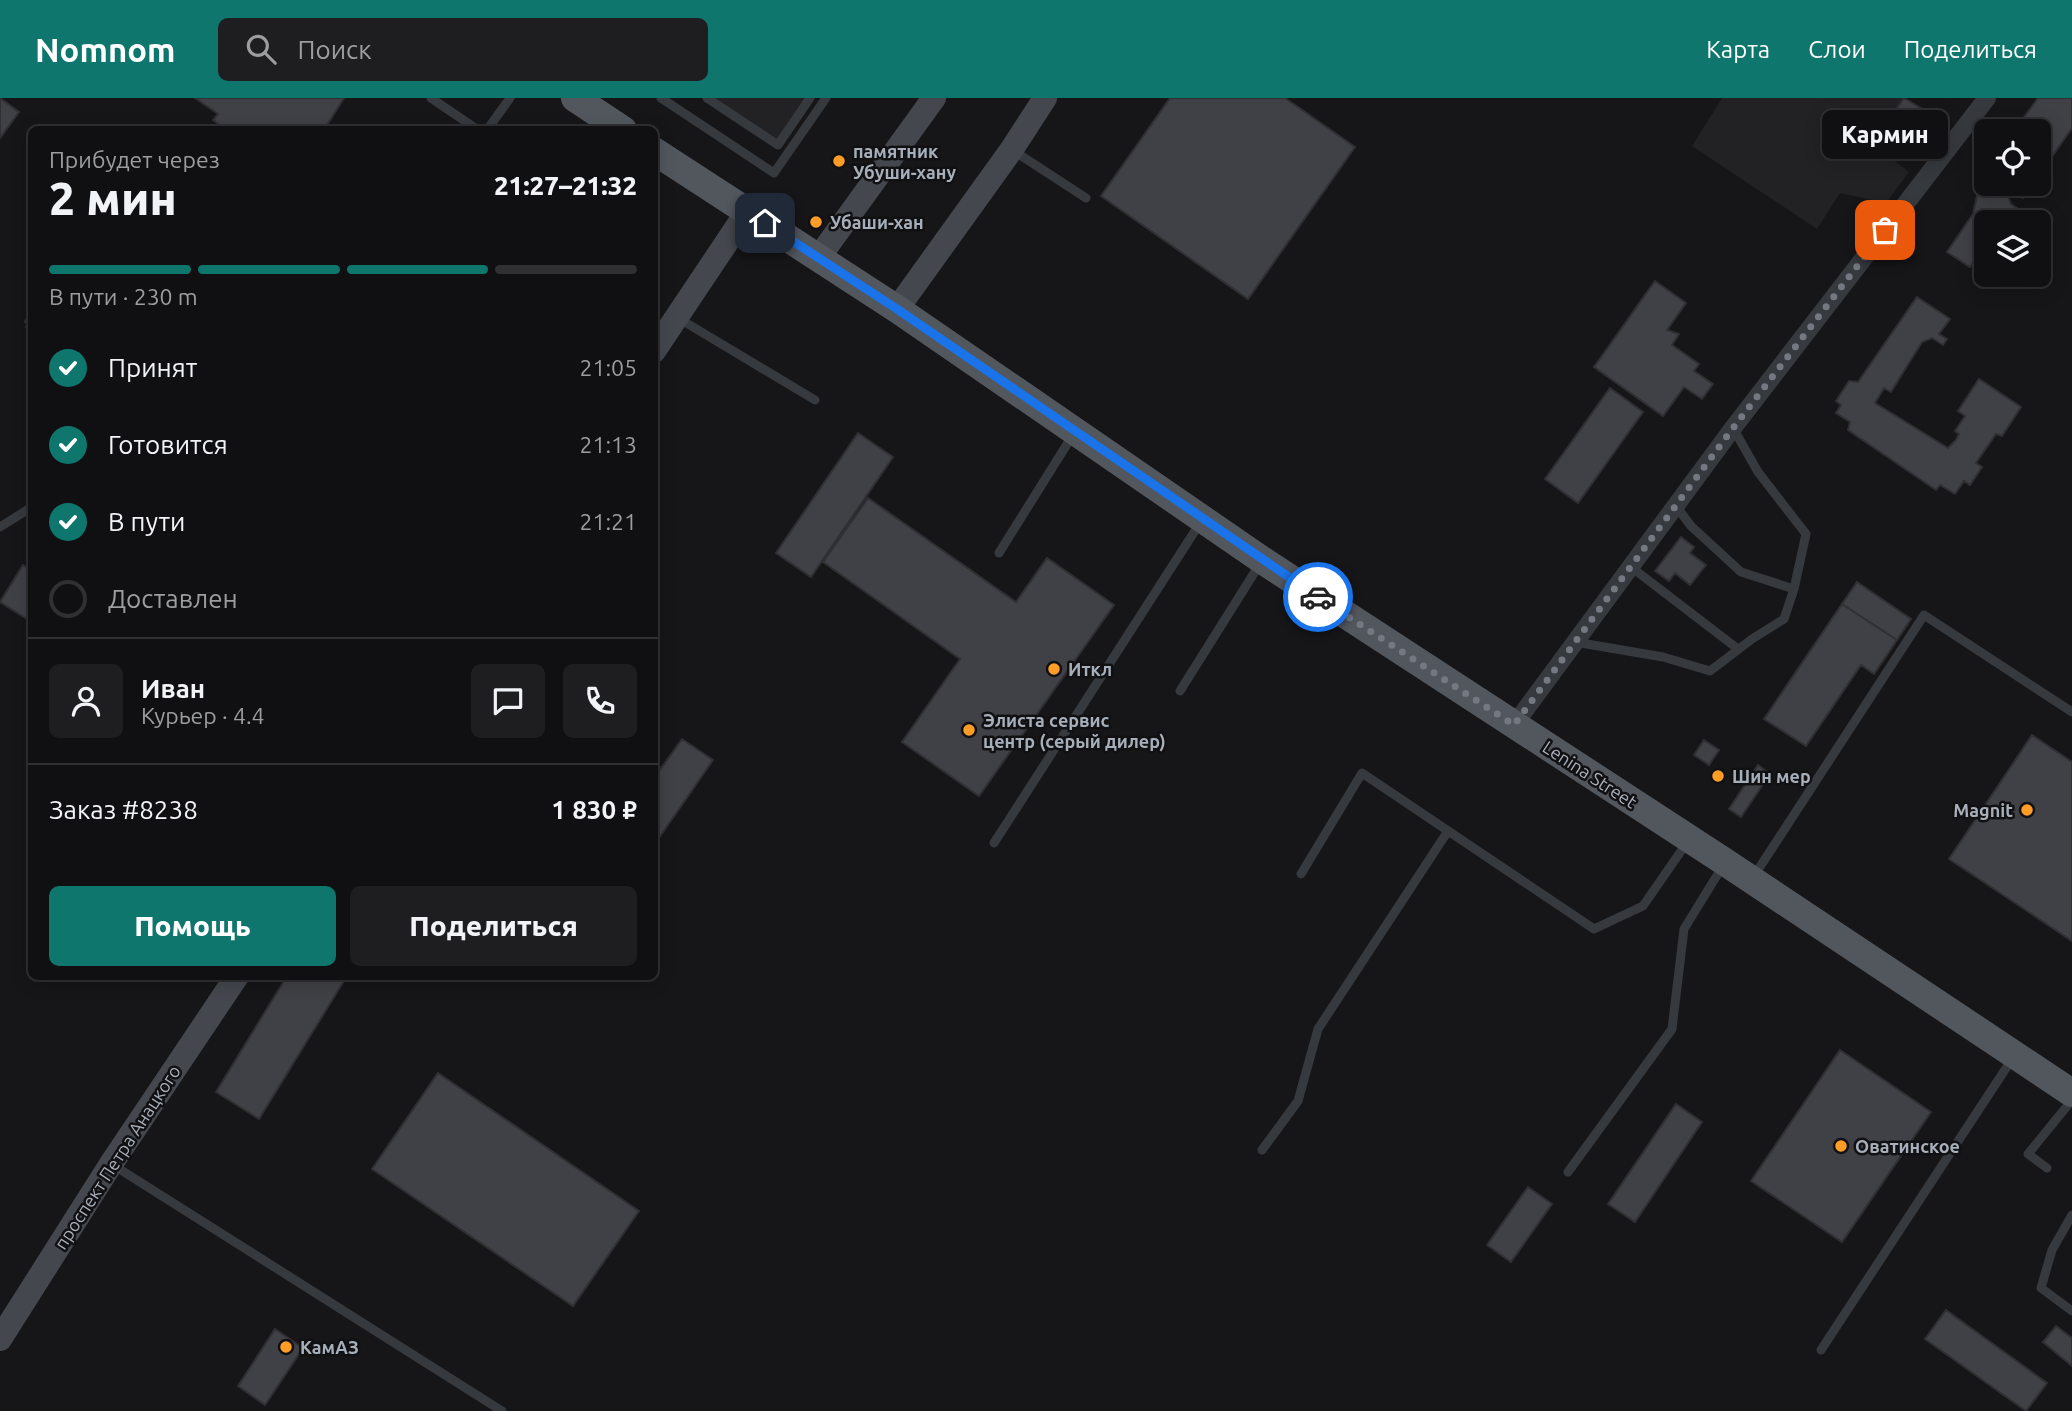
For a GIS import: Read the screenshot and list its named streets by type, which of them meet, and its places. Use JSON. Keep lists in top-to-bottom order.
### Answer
{
  "streets": {
    "main road": ["Lenina Street", "проспект Петра Анацкого"]
  },
  "places": [
    "памятник Убуши-хану",
    "Убаши-хан",
    "Кармин",
    "Иткл",
    "Элиста сервис центр (серый дилер)",
    "Шин мер",
    "Magnit",
    "Оватинское",
    "КамАЗ"
  ],
  "page": {
    "header": "Nomnom",
    "search": "Поиск",
    "nav": ["Карта", "Слои", "Поделиться"],
    "bubble": "Кармин",
    "heading": ["2 мин", "Прибудет через", "21:27–21:32"],
    "panel": [
      "Иван",
      "Курьер · 4.4",
      "Заказ #8238",
      "1 830 ₽"
    ],
    "bar": "В пути · 230 m",
    "list": [
      ["Принят", "21:05"],
      ["Готовится", "21:13"],
      ["В пути", "21:21"],
      "Доставлен"
    ],
    "buttons": ["Помощь", "Поделиться"]
  }
}
